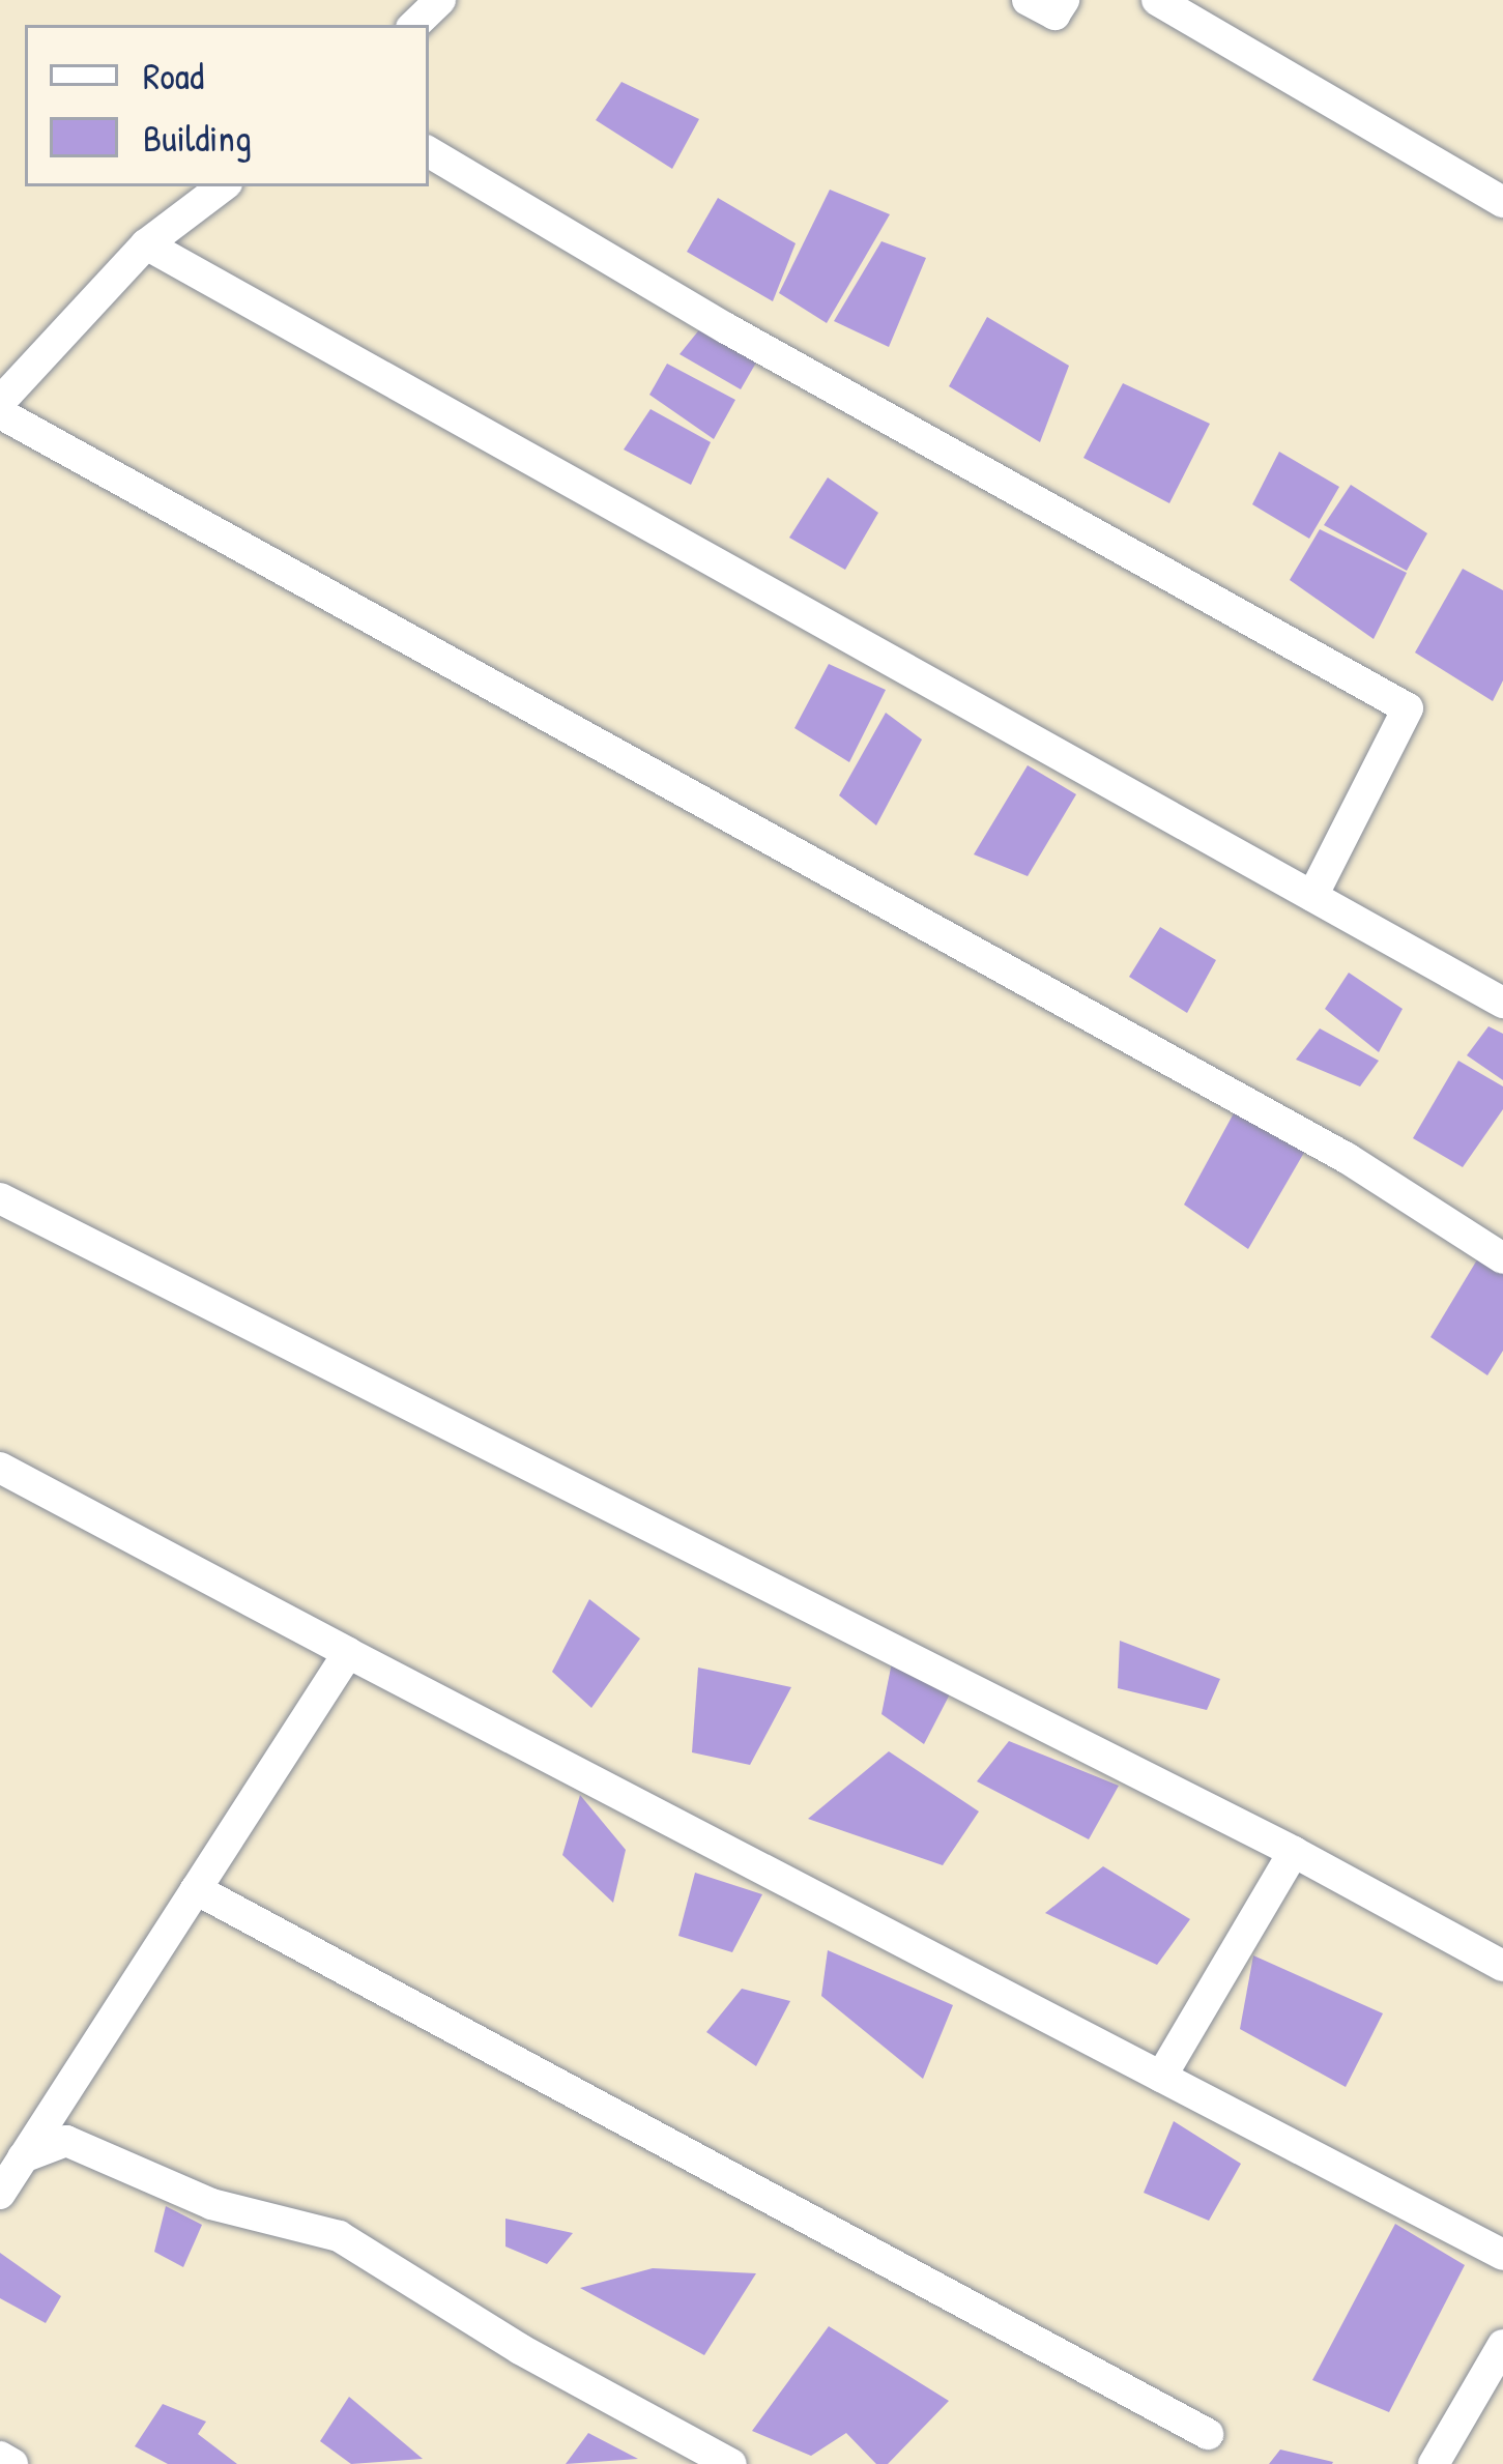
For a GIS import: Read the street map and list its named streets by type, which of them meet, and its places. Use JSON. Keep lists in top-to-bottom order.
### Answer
{
  "legend": ["Road", "Building"]
}
